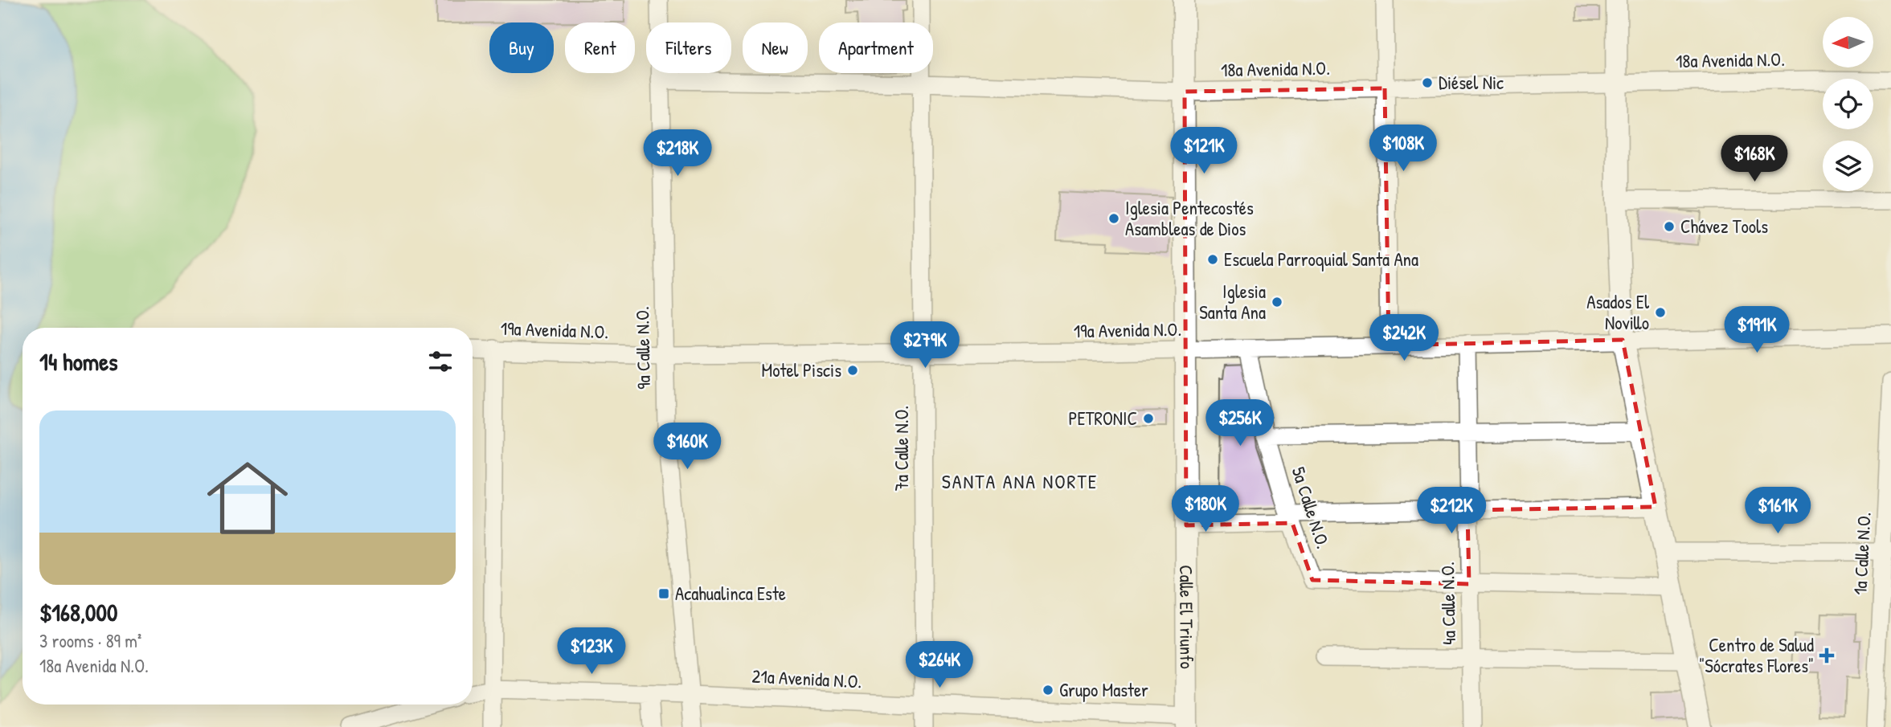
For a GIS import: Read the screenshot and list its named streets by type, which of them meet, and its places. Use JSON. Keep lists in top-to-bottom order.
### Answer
{
  "streets": {
    "main road": ["Calle El Triunfo"],
    "street": [
      "18a Avenida N.O.",
      "19a Avenida N.O.",
      "9a Calle N.O.",
      "7a Calle N.O.",
      "5a Calle N.O.",
      "1a Calle N.O.",
      "4a Calle N.O.",
      "21a Avenida N.O."
    ]
  },
  "crossings": [
    ["18a Avenida N.O.", "9a Calle N.O."],
    ["18a Avenida N.O.", "7a Calle N.O."],
    ["18a Avenida N.O.", "Calle El Triunfo"],
    ["19a Avenida N.O.", "9a Calle N.O."],
    ["19a Avenida N.O.", "7a Calle N.O."],
    ["19a Avenida N.O.", "5a Calle N.O."],
    ["19a Avenida N.O.", "4a Calle N.O."],
    ["19a Avenida N.O.", "Calle El Triunfo"],
    ["9a Calle N.O.", "21a Avenida N.O."],
    ["7a Calle N.O.", "21a Avenida N.O."],
    ["5a Calle N.O.", "4a Calle N.O."],
    ["Calle El Triunfo", "21a Avenida N.O."]
  ],
  "districts": ["SANTA ANA NORTE"],
  "places": {
    "other": [
      "Diésel Nic",
      "Iglesia Pentecostés Asambleas de Dios",
      "Chávez Tools",
      "Escuela Parroquial Santa Ana",
      "Iglesia Santa Ana",
      "Asados El Novillo",
      "Motel Piscis",
      "PETRONIC",
      "Grupo Master"
    ],
    "transit": ["Acahualinca Este"],
    "health": ["Centro de Salud \"Sócrates Flores\""]
  },
  "north": "left",
  "page": {
    "chip": [
      "Buy",
      "Rent",
      "Filters",
      "New",
      "Apartment"
    ],
    "price": [
      "$108K",
      "$121K",
      "$218K",
      "$168K",
      "$191K",
      "$242K",
      "$279K",
      "$256K",
      "$160K",
      "$180K",
      "$212K",
      "$161K",
      "$123K",
      "$264K"
    ],
    "heading": "14 homes",
    "list": [
      {
        "name": "$168,000",
        "note": "3 rooms · 89 m² · 18a Avenida N.O."
      }
    ]
  }
}
